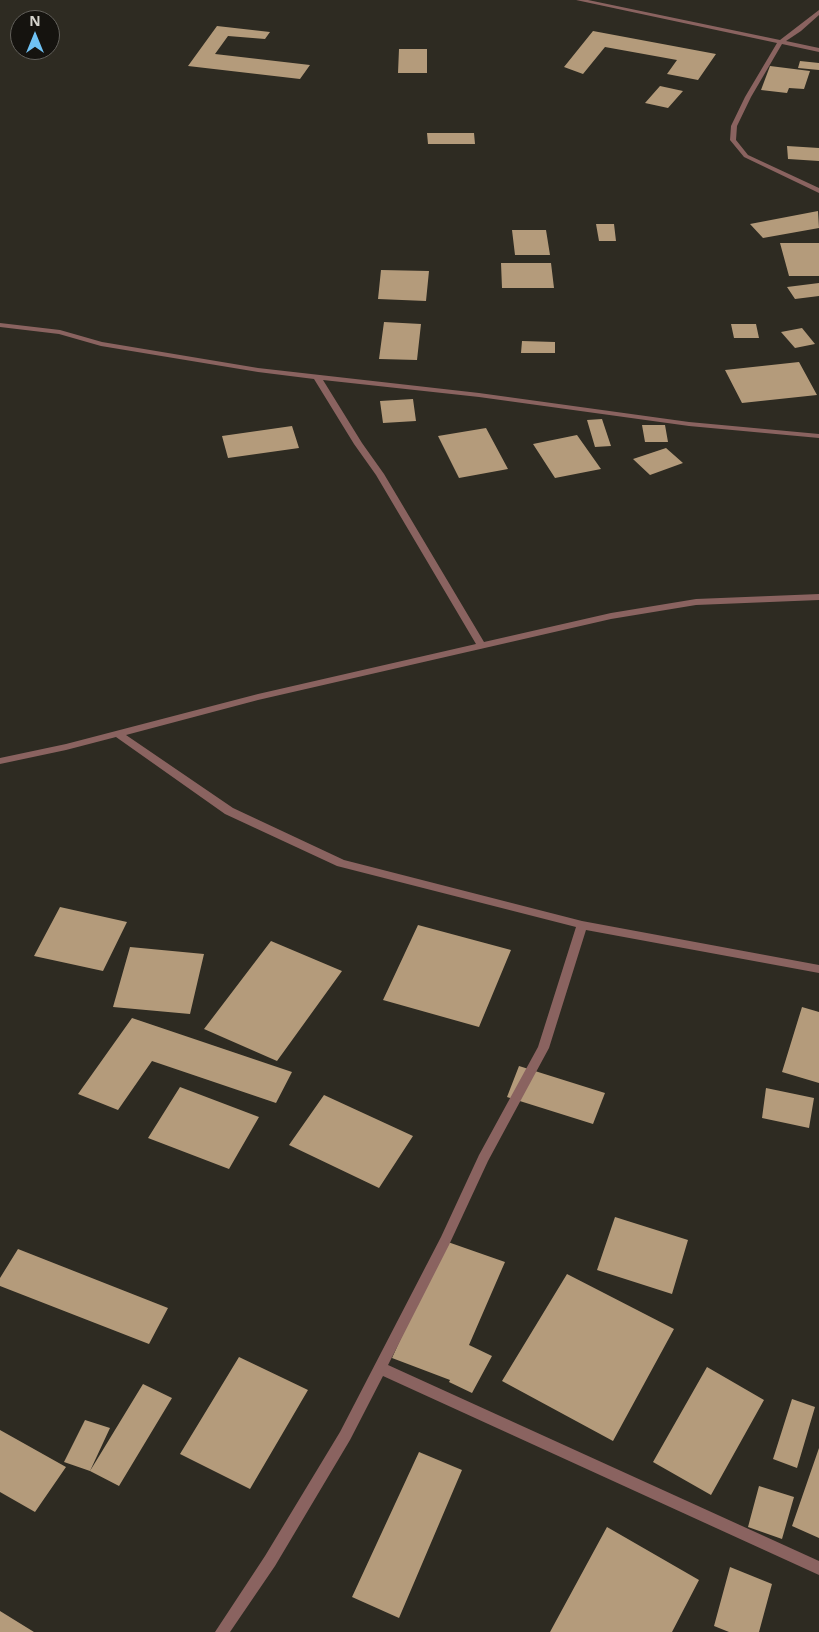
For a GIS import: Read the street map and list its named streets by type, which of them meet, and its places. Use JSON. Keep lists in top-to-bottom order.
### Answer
{
  "north": "top"
}
